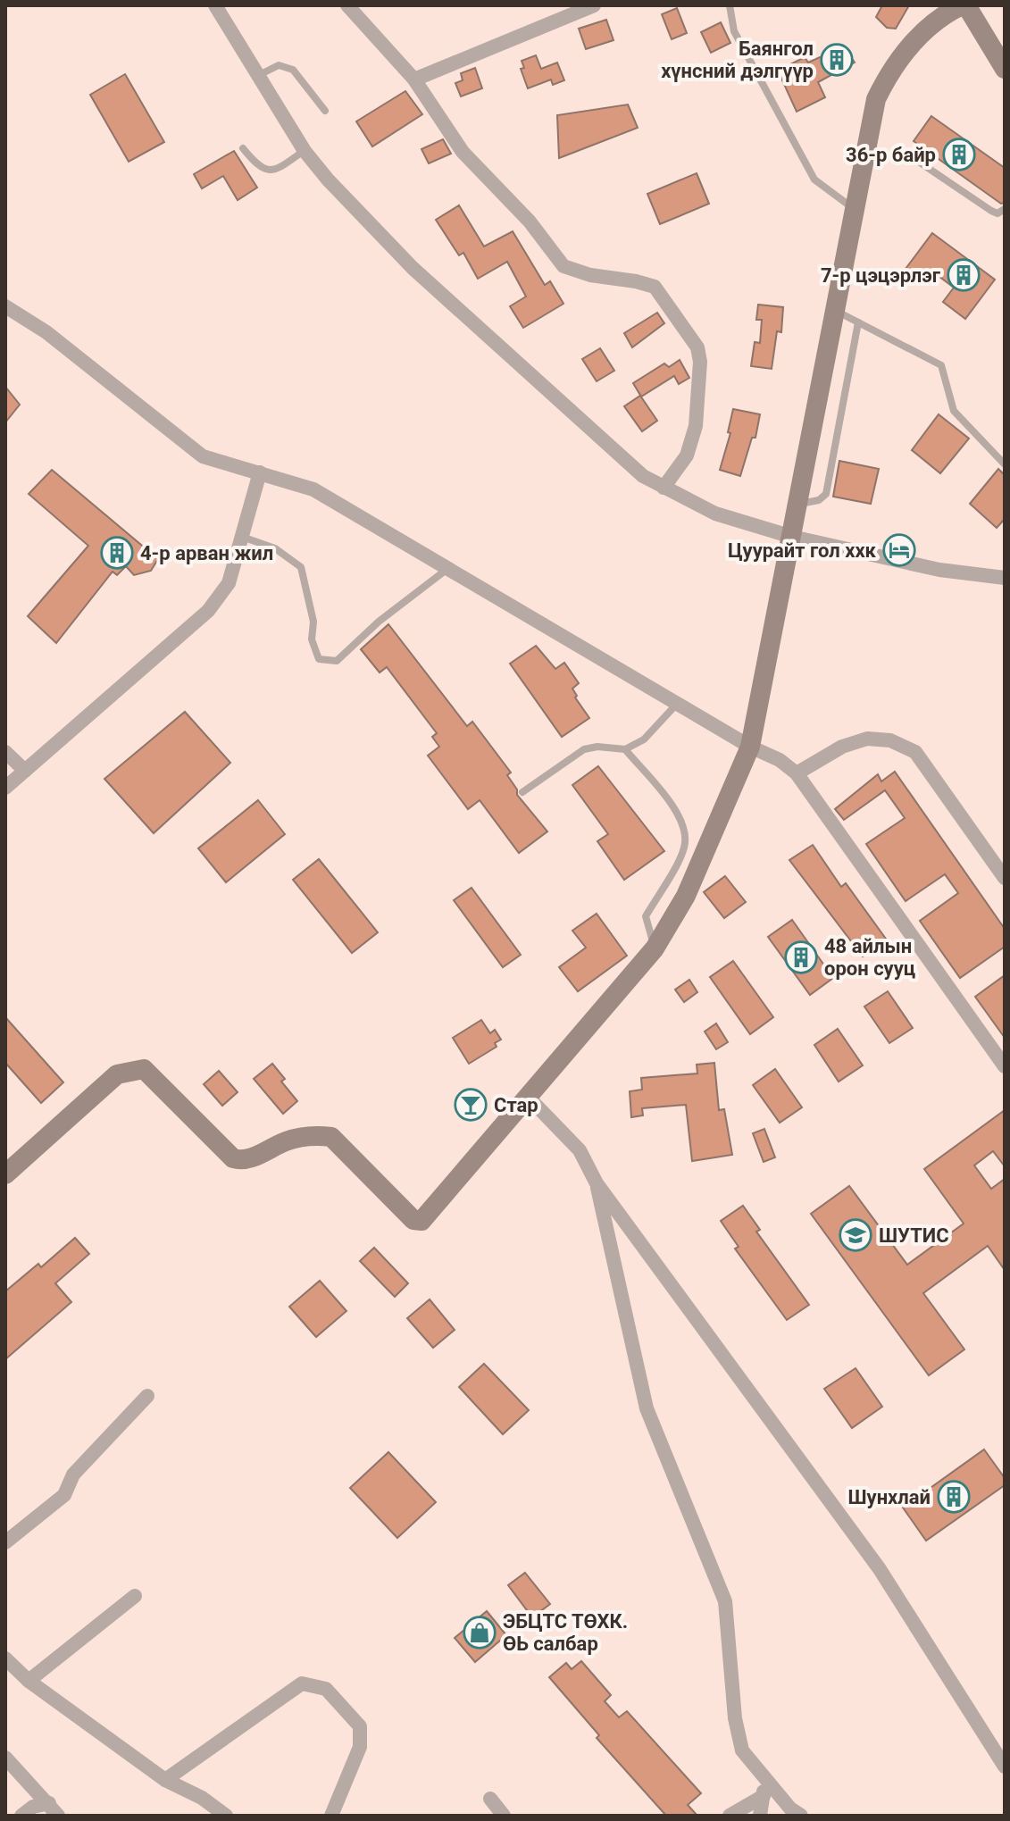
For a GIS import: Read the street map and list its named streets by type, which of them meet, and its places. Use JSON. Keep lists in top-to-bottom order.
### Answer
{
  "places": {
    "building": [
      "Баянгол хүнсний дэлгүүр",
      "36-р байр",
      "7-р цэцэрлэг",
      "4-р арван жил",
      "48 айлын орон сууц",
      "Шунхлай"
    ],
    "hotel": ["Цуурайт гол ххк"],
    "bar": ["Стар"],
    "school or university": ["ШУТИС"],
    "shop": ["ЭБЦТС ТӨХК. ӨЬ салбар"]
  }
}
